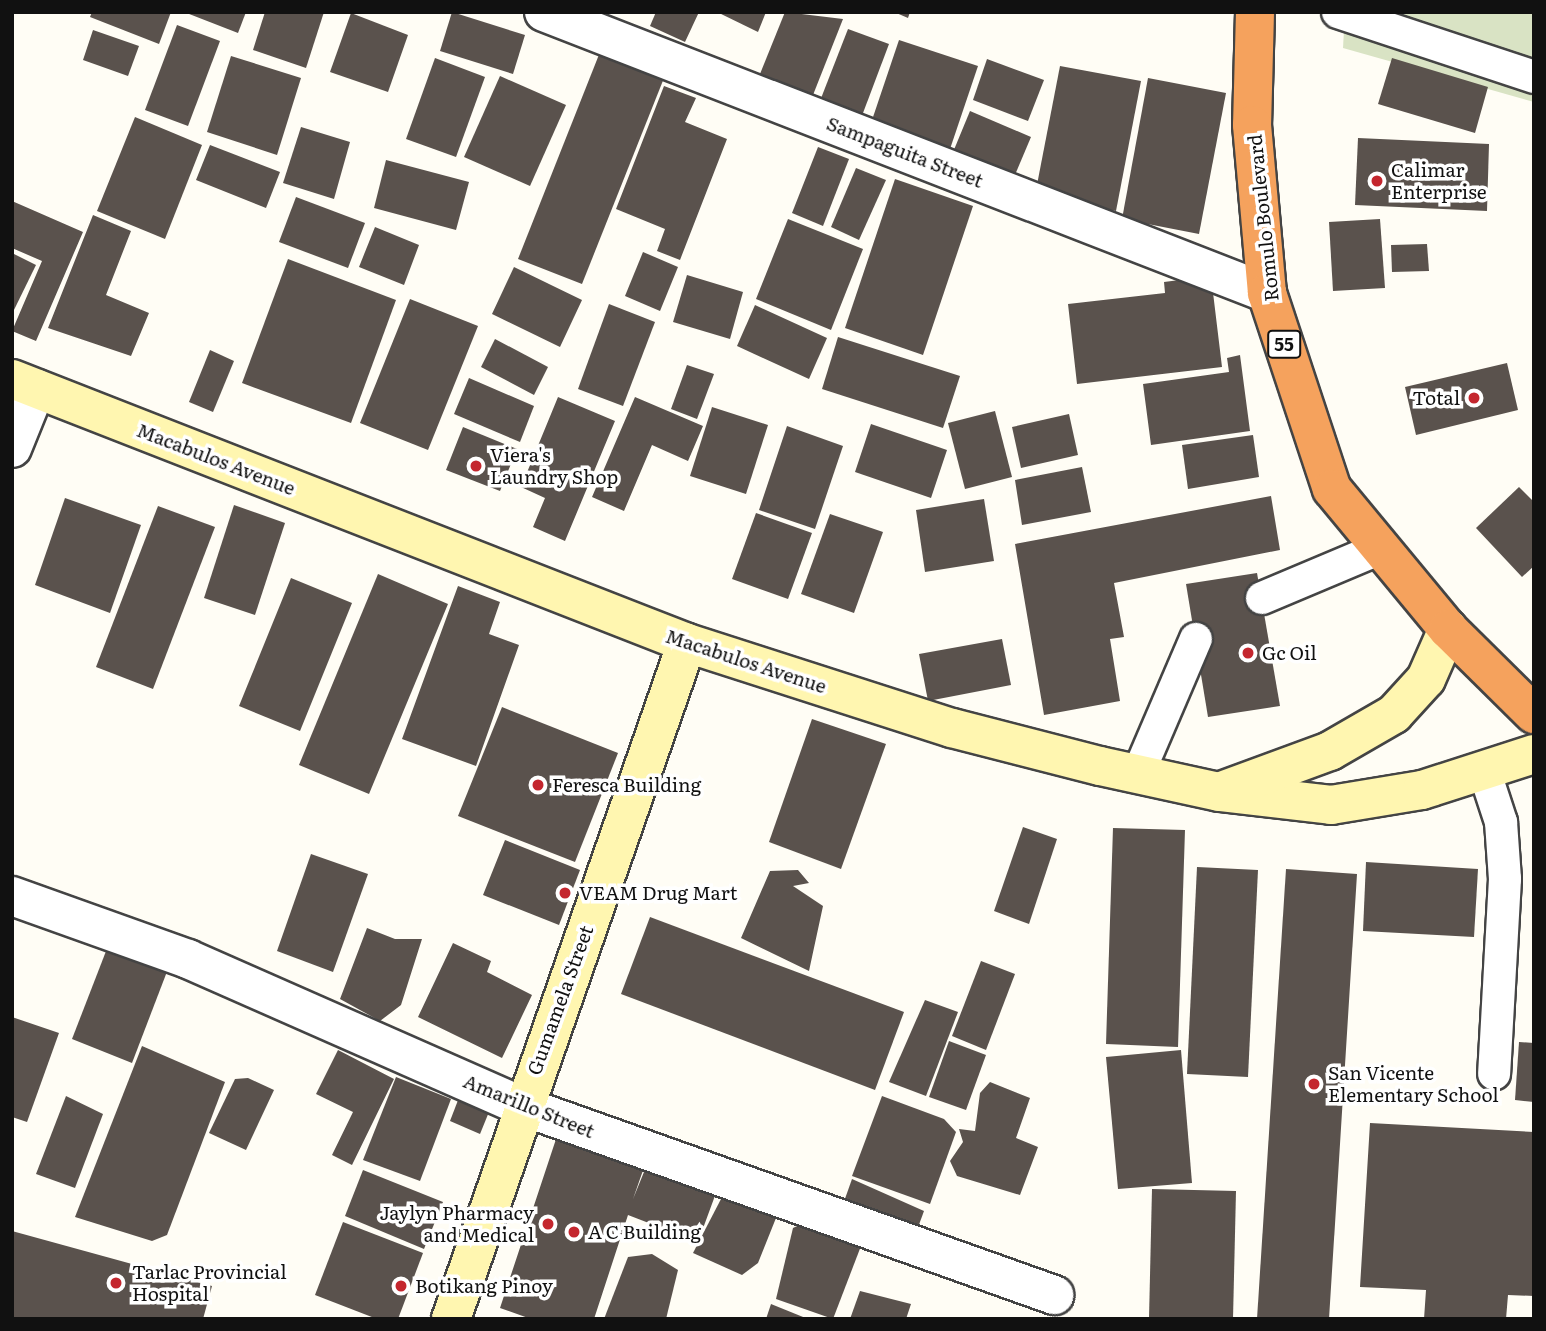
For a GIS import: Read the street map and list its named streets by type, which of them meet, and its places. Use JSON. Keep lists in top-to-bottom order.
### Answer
{
  "streets": {
    "highway": ["Romulo Boulevard", "55"],
    "street": [
      "Sampaguita Street",
      "Macabulos Avenue",
      "Gumamela Street",
      "Amarillo Street"
    ]
  },
  "crossings": [
    ["Sampaguita Street", "Romulo Boulevard"],
    ["Macabulos Avenue", "Gumamela Street"],
    ["Gumamela Street", "Amarillo Street"]
  ],
  "places": [
    "Calimar Enterprise",
    "Total",
    "Viera's Laundry Shop",
    "Gc Oil",
    "Feresca Building",
    "VEAM Drug Mart",
    "San Vicente Elementary School",
    "Jaylyn Pharmacy and Medical",
    "A C Building",
    "Tarlac Provincial Hospital",
    "Botikang Pinoy"
  ]
}
